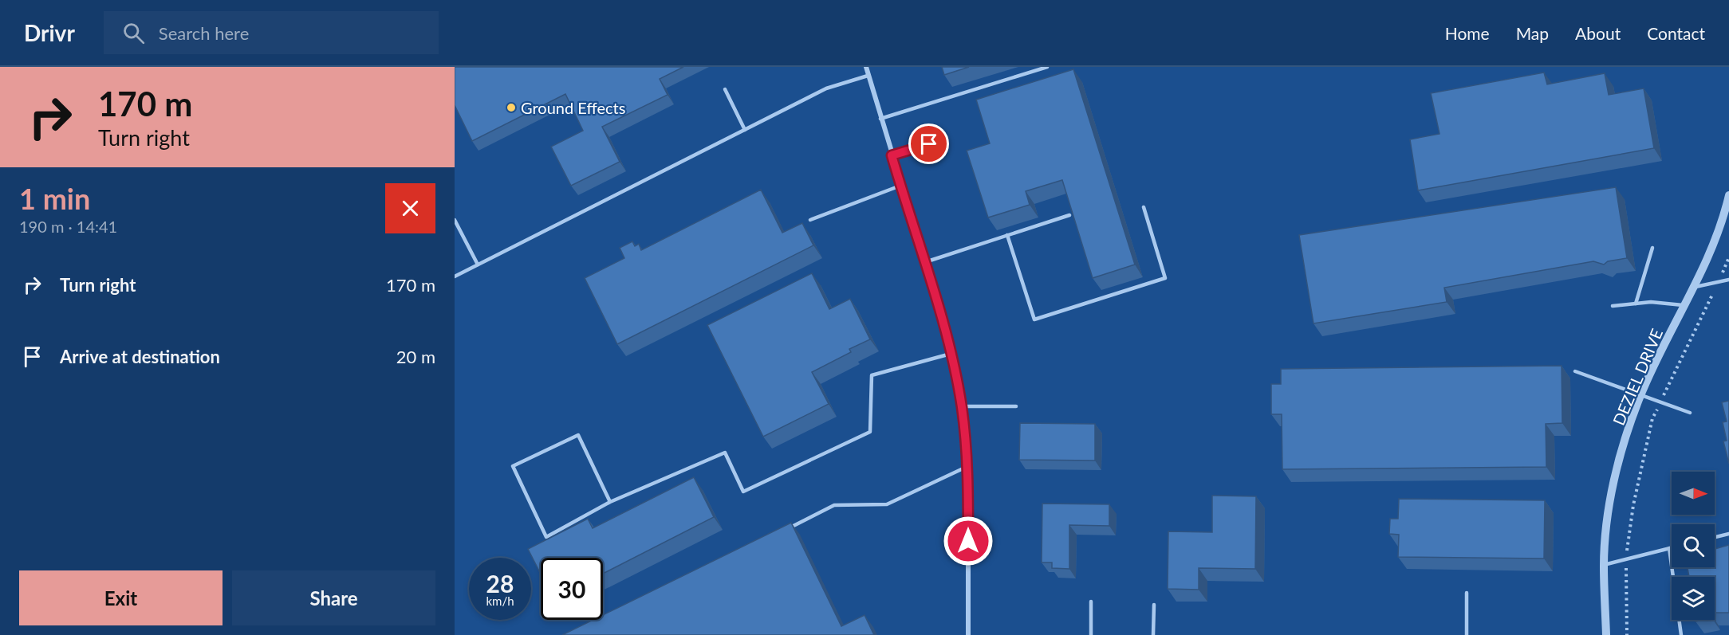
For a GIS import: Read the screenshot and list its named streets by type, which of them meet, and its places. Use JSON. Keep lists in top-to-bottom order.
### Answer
{
  "streets": {
    "street": ["DEZIEL DRIVE"]
  },
  "places": ["Ground Effects"],
  "north": "right",
  "page": {
    "header": "Drivr",
    "search": "Search here",
    "nav": [
      "Home",
      "Map",
      "About",
      "Contact"
    ],
    "turn": ["170 m", "Turn right"],
    "heading": ["1 min", "190 m · 14:41"],
    "list": [
      {
        "name": "Turn right",
        "value": "170 m"
      },
      {
        "name": "Arrive at destination",
        "value": "20 m"
      }
    ],
    "speed": "28 km/h",
    "limit": "30",
    "buttons": ["Exit", "Share"]
  }
}
